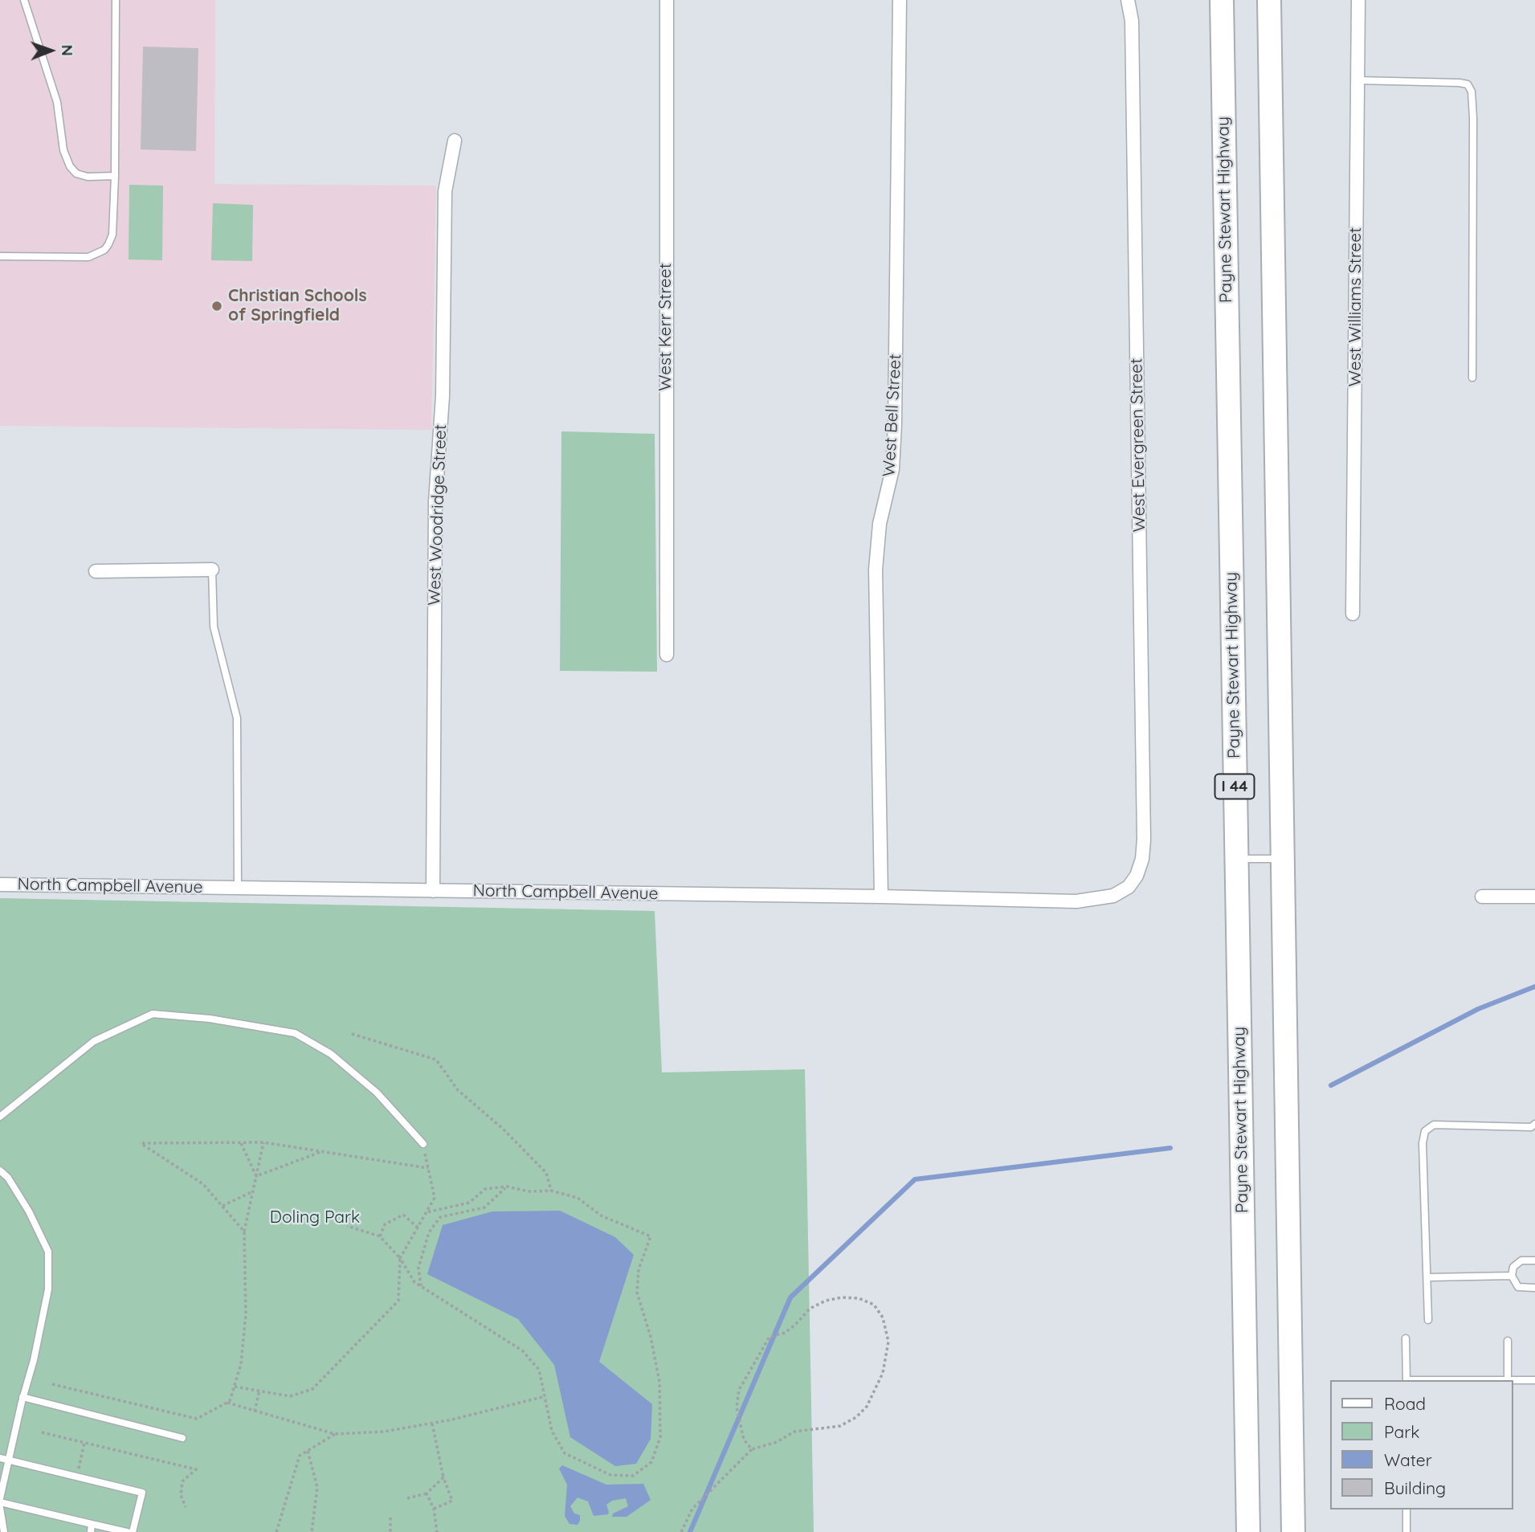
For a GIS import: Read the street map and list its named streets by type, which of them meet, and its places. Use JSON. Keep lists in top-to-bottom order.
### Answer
{
  "streets": {
    "highway": ["Payne Stewart Highway", "I 44"],
    "street": [
      "West Williams Street",
      "West Kerr Street",
      "West Bell Street",
      "West Evergreen Street",
      "West Woodridge Street",
      "North Campbell Avenue"
    ]
  },
  "crossings": [
    ["West Bell Street", "North Campbell Avenue"],
    ["West Evergreen Street", "North Campbell Avenue"],
    ["West Woodridge Street", "North Campbell Avenue"]
  ],
  "parks": ["Doling Park"],
  "places": ["Christian Schools of Springfield"],
  "legend": [
    "Road",
    "Park",
    "Water",
    "Building"
  ],
  "north": "right"
}
